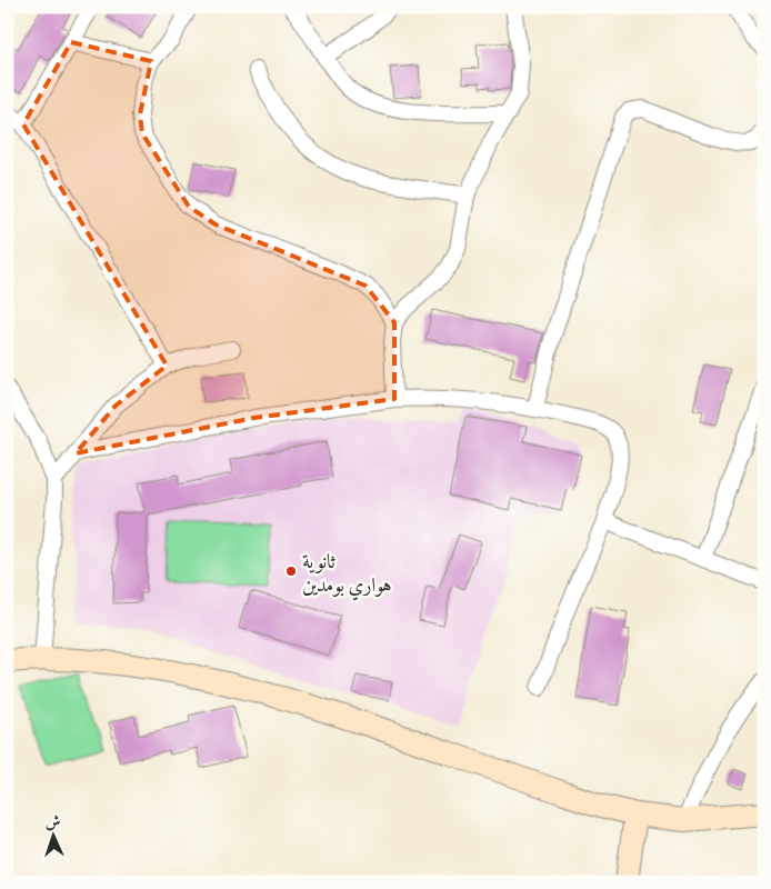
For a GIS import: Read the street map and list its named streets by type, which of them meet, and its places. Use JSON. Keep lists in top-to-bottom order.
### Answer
{
  "places": ["ثانوية هواري بومدين"],
  "north": "top"
}
